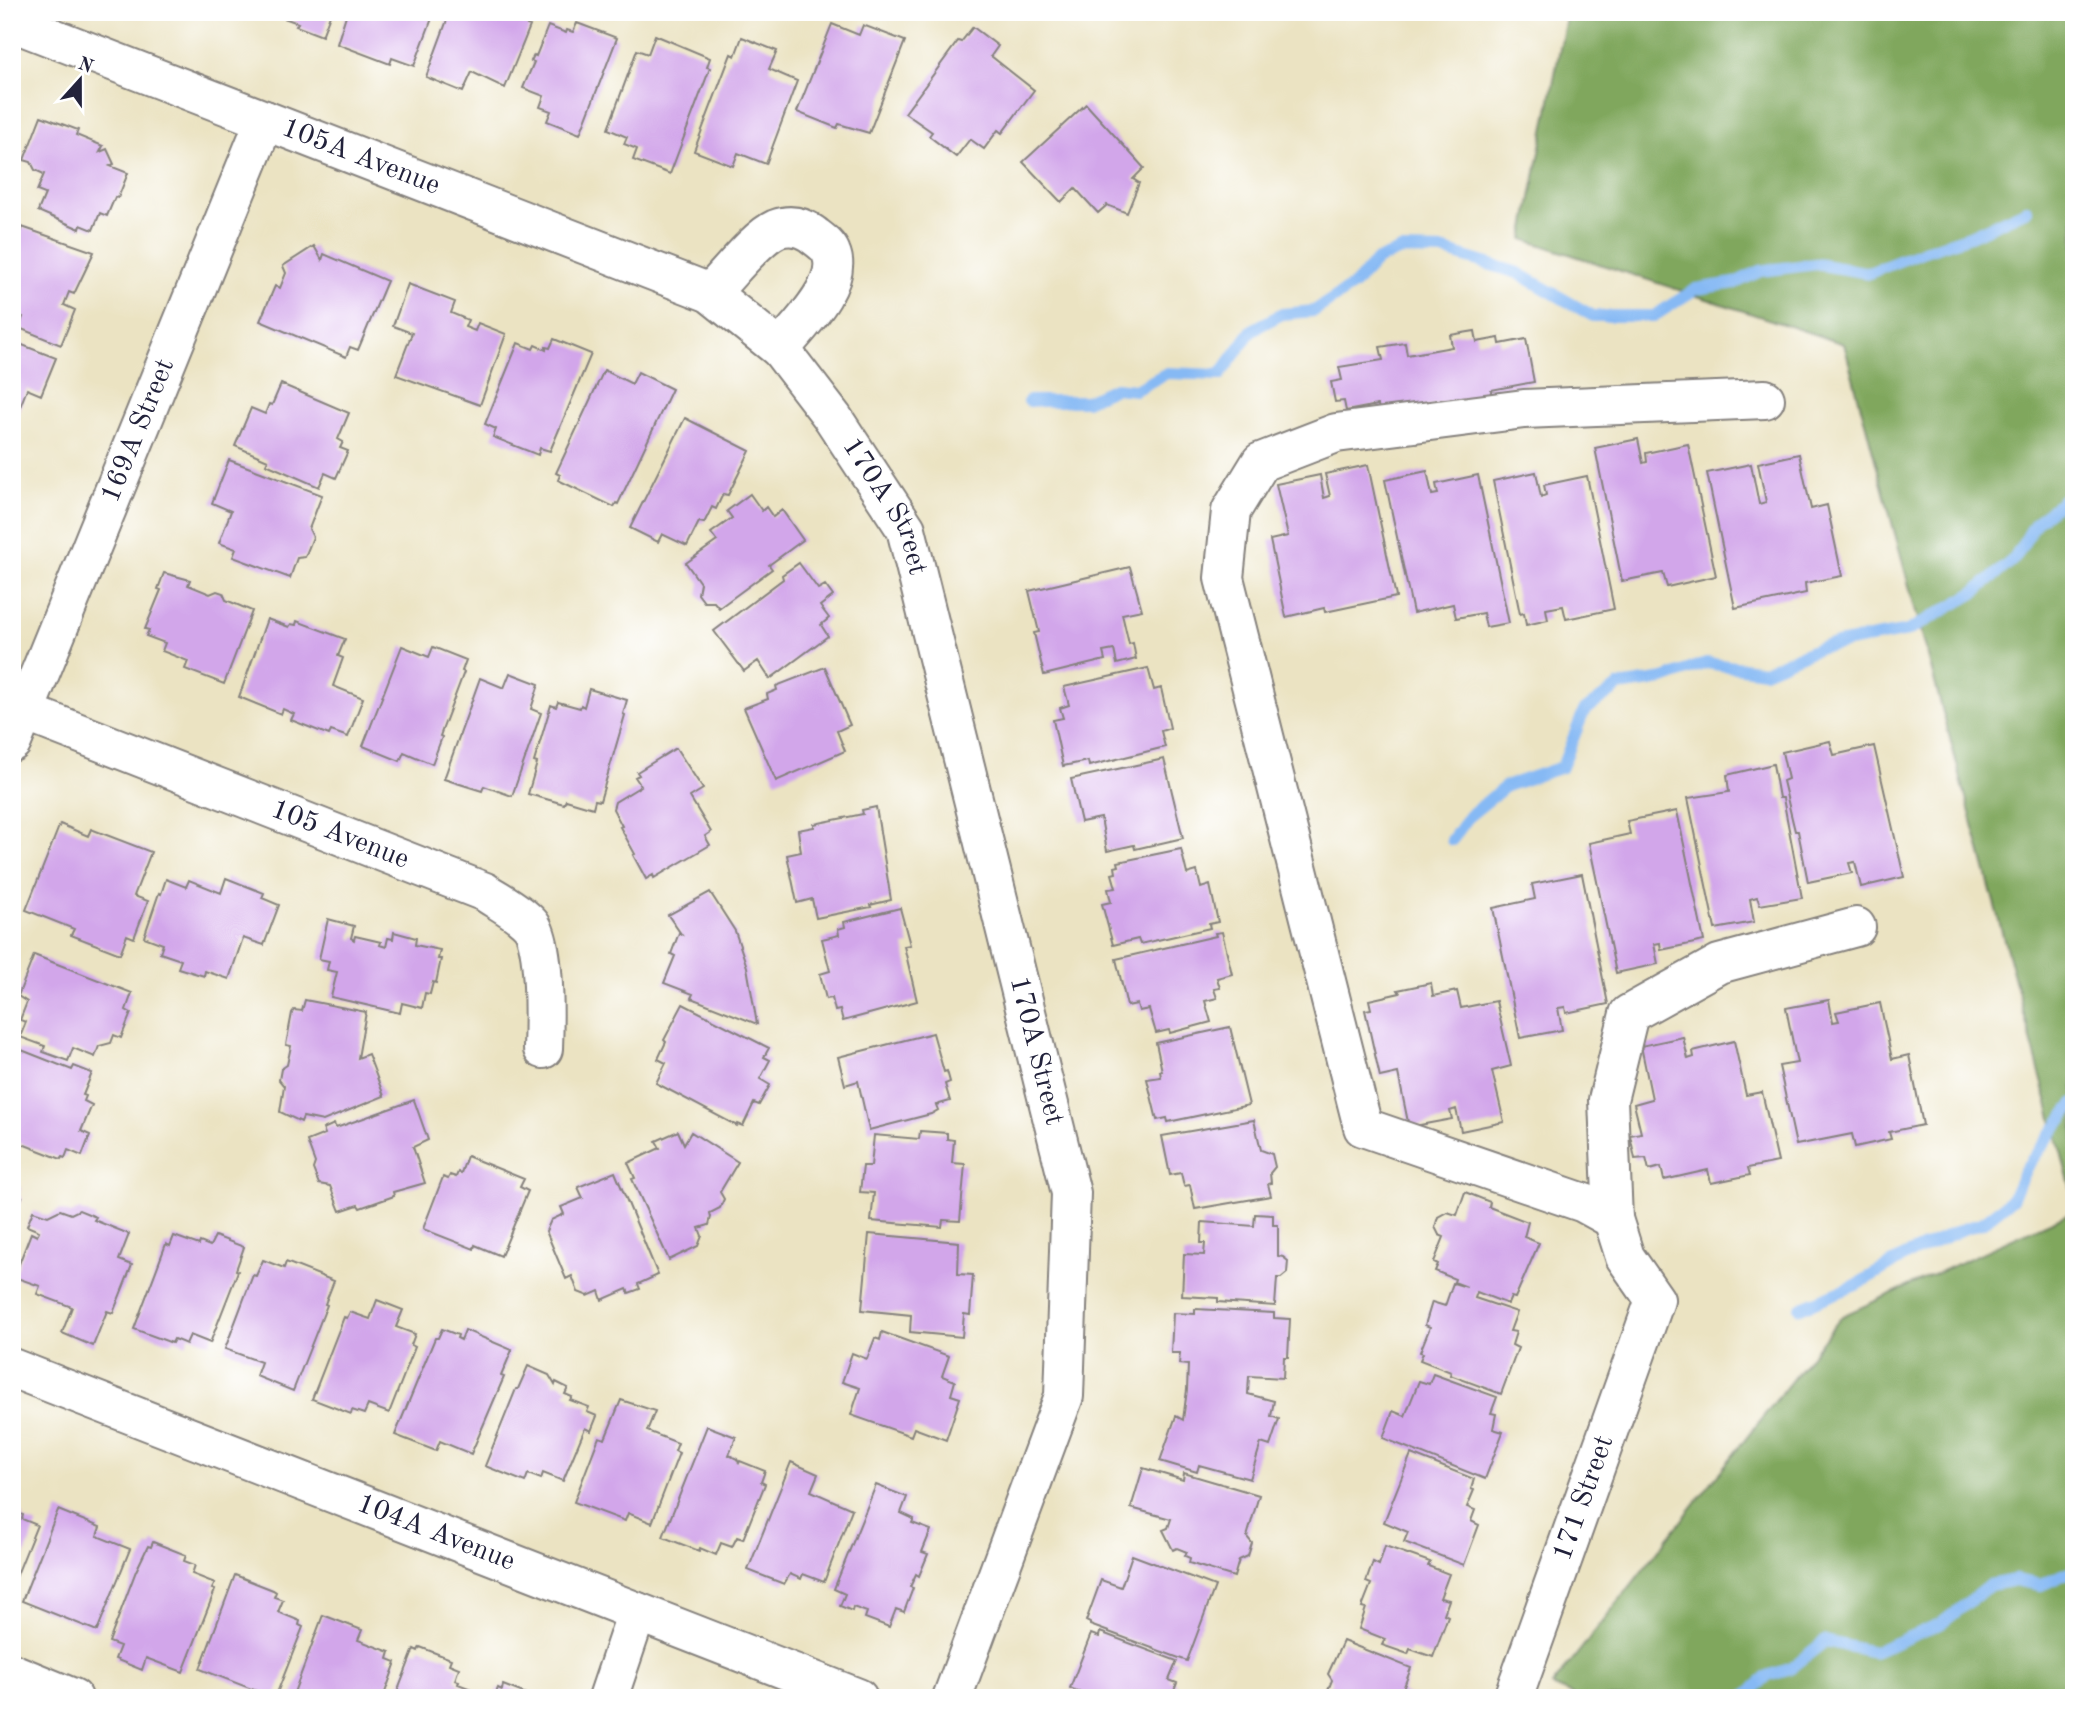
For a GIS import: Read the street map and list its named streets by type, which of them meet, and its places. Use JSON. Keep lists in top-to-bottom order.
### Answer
{
  "streets": {
    "street": [
      "105A Avenue",
      "169A Street",
      "170A Street",
      "105 Avenue",
      "171 Street",
      "104A Avenue"
    ]
  },
  "crossings": [
    ["105A Avenue", "169A Street"],
    ["105A Avenue", "170A Street"],
    ["169A Street", "105 Avenue"]
  ],
  "north": "top"
}
